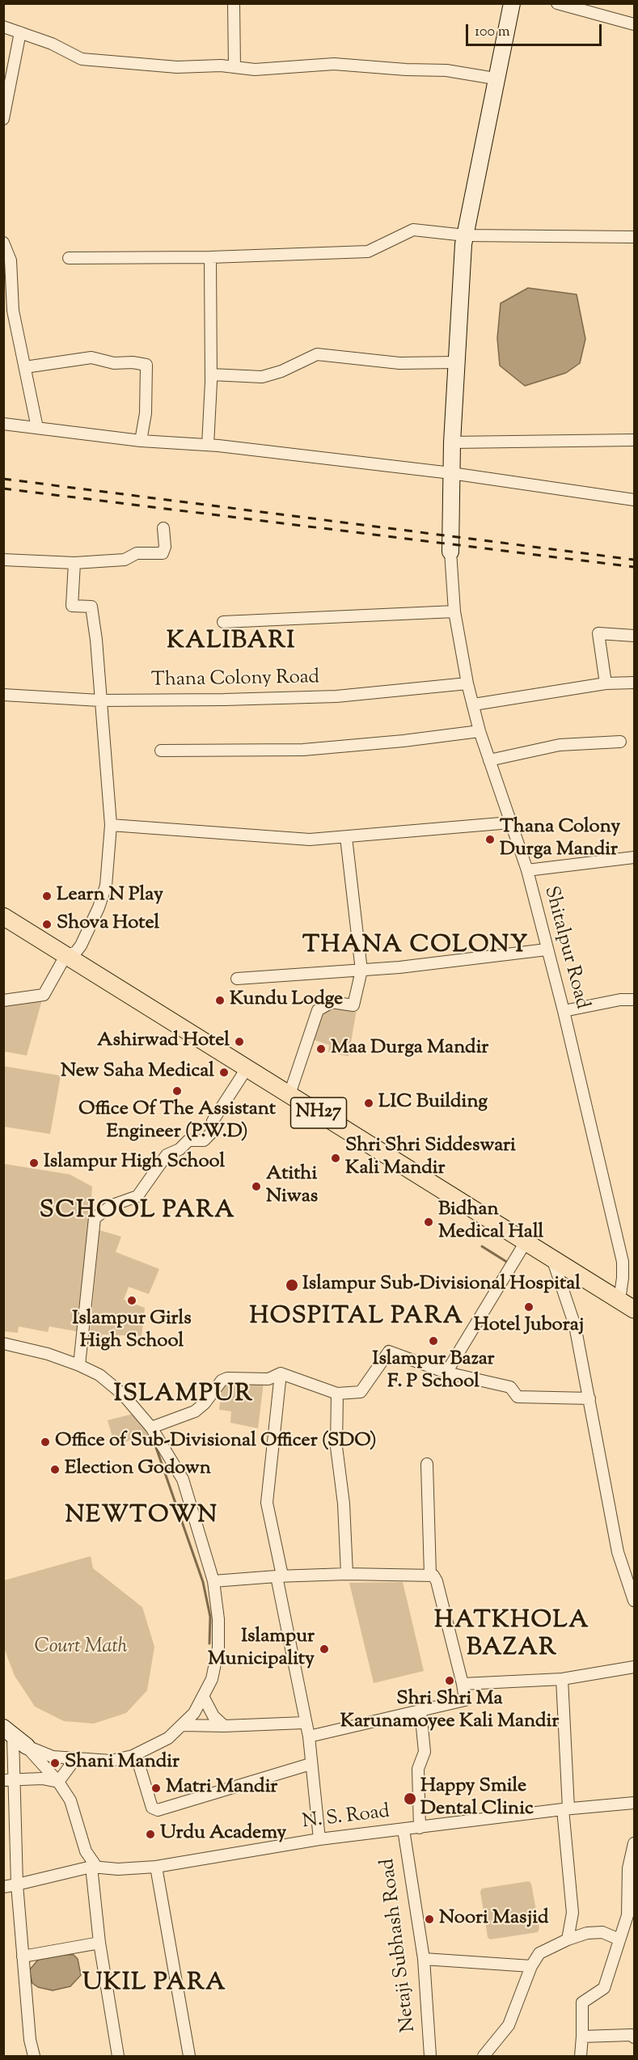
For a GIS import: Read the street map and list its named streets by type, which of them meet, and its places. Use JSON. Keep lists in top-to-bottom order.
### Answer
{
  "streets": {
    "main road": ["NH27"],
    "street": [
      "Thana Colony Road",
      "Shitalpur Road",
      "N. S. Road",
      "Netaji Subhash Road"
    ]
  },
  "crossings": [
    ["Thana Colony Road", "Shitalpur Road"],
    ["Shitalpur Road", "NH27"],
    ["N. S. Road", "Netaji Subhash Road"]
  ],
  "districts": [
    "KALIBARI",
    "THANA COLONY",
    "SCHOOL PARA",
    "HOSPITAL PARA",
    "ISLAMPUR",
    "NEWTOWN",
    "HATKHOLA BAZAR",
    "UKIL PARA"
  ],
  "parks": ["Court Math"],
  "places": [
    "Thana Colony Durga Mandir",
    "Learn N Play",
    "Shova Hotel",
    "Kundu Lodge",
    "Ashirwad Hotel",
    "Maa Durga Mandir",
    "New Saha Medical",
    "Office Of The Assistant Engineer (P.W.D)",
    "LIC Building",
    "Shri Shri Siddeswari Kali Mandir",
    "Islampur High School",
    "Atithi Niwas",
    "Bidhan Medical Hall",
    "Islampur Sub-Divisional Hospital",
    "Islampur Girls High School",
    "Hotel Juboraj",
    "Islampur Bazar F. P School",
    "Office of Sub-Divisional Officer (SDO)",
    "Election Godown",
    "Islampur Municipality",
    "Shri Shri Ma Karunamoyee Kali Mandir",
    "Shani Mandir",
    "Matri Mandir",
    "Happy Smile Dental Clinic",
    "Urdu Academy",
    "Noori Masjid"
  ],
  "scale_bar": "100 m"
}
